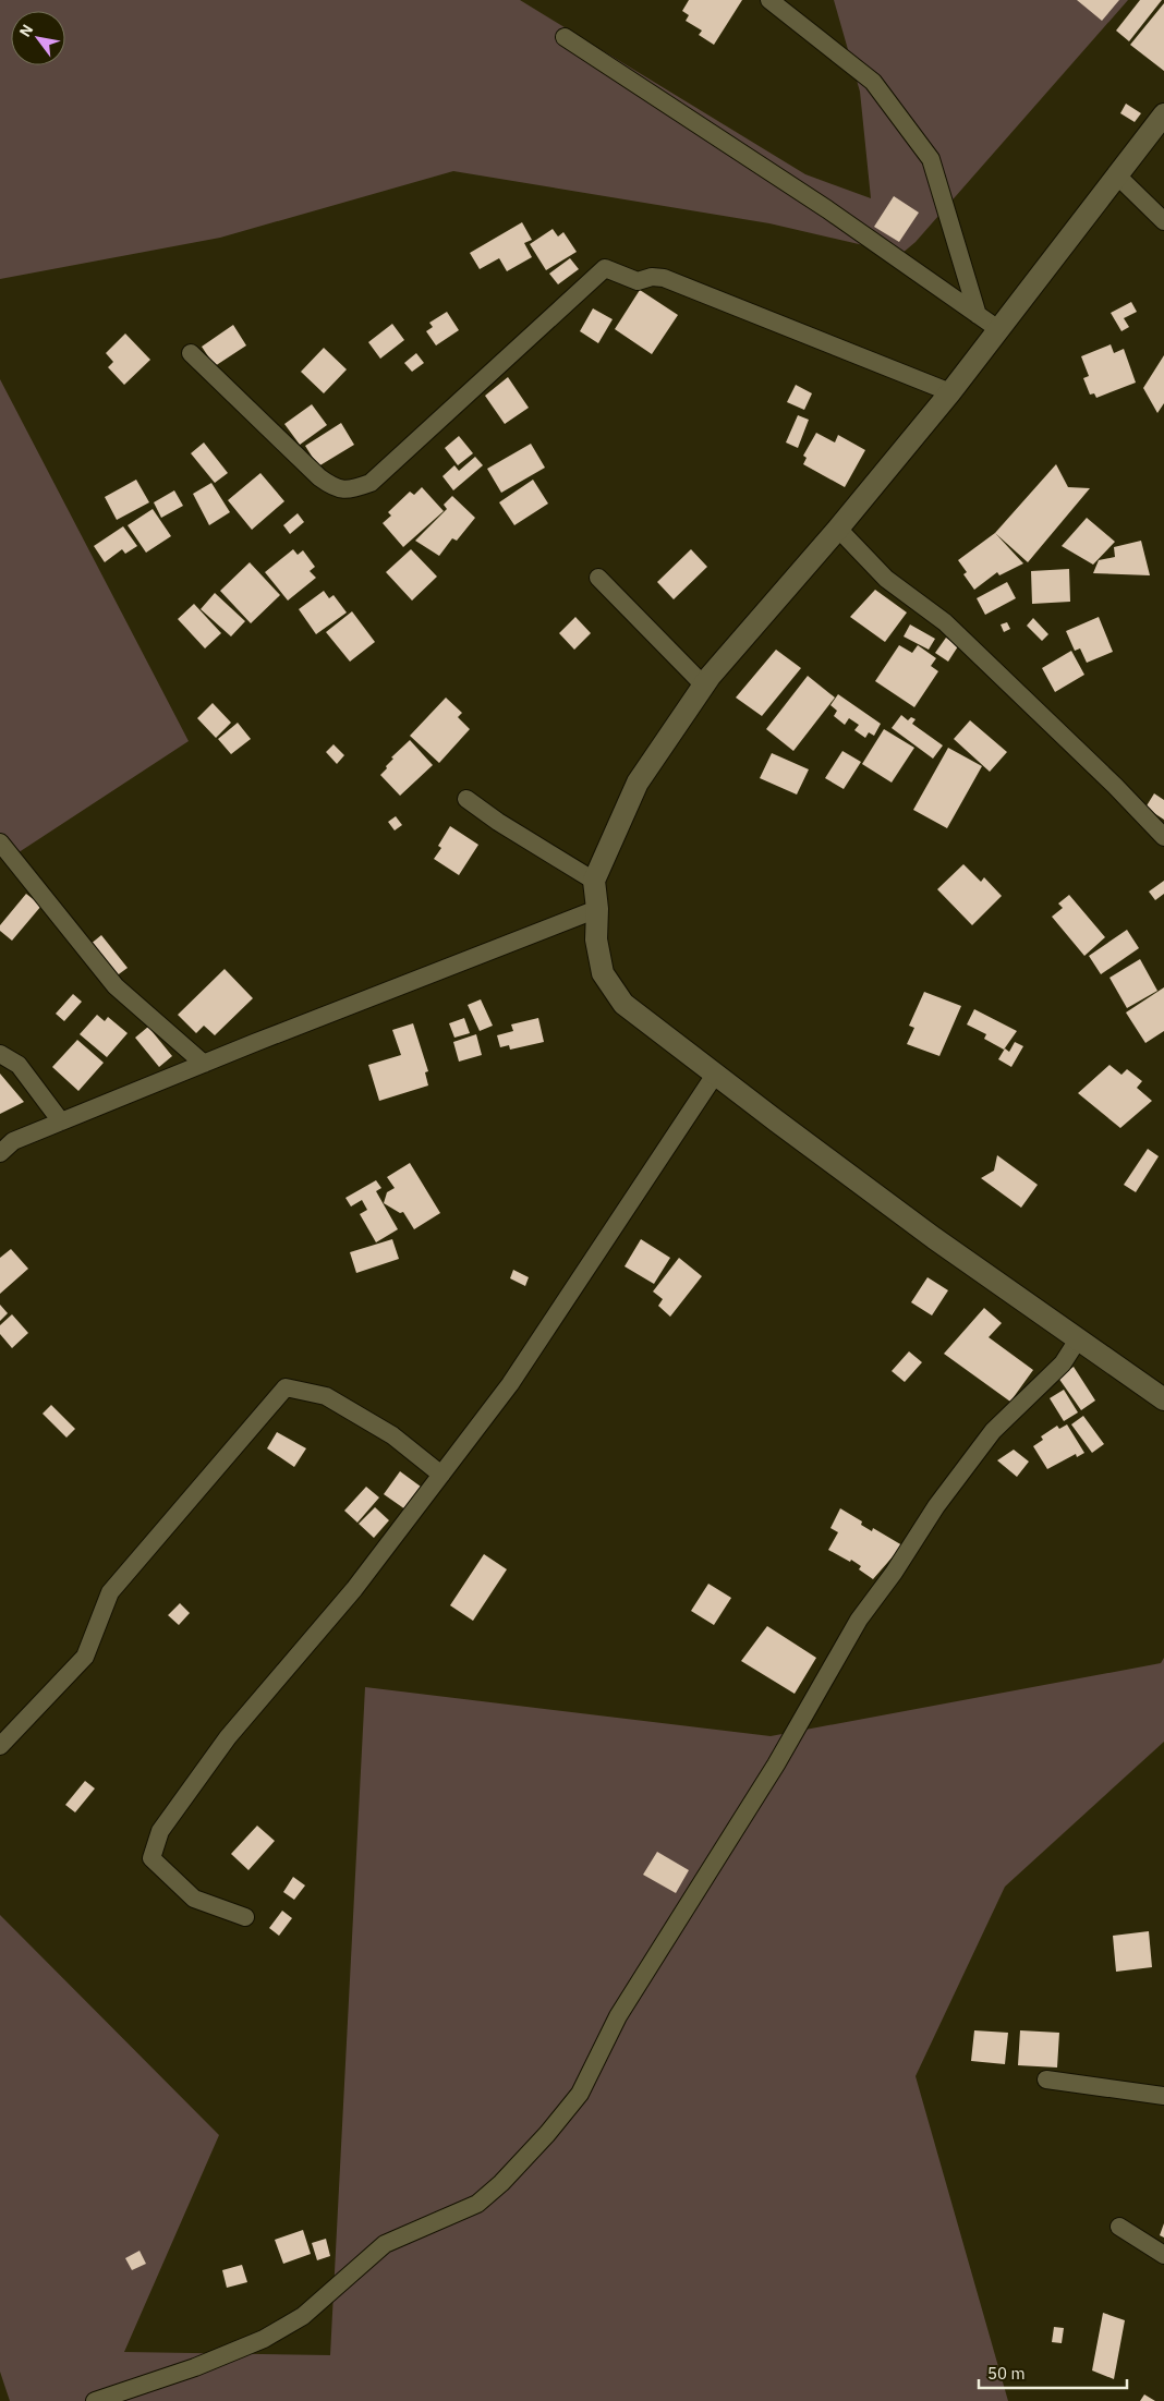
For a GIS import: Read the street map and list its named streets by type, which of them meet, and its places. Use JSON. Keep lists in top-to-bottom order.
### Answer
{
  "scale_bar": "50 m",
  "north": "top left"
}
